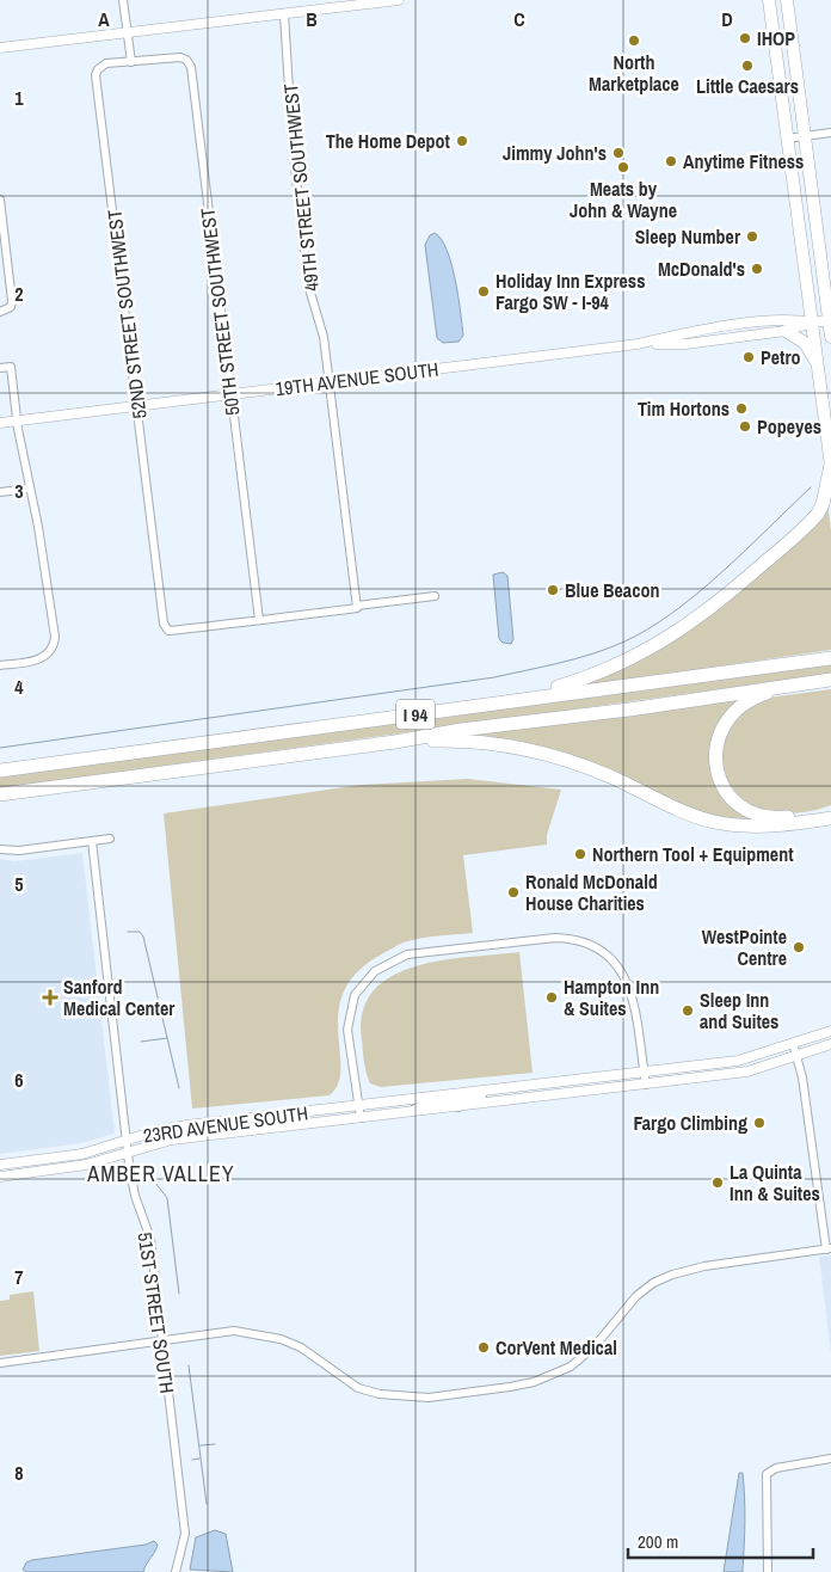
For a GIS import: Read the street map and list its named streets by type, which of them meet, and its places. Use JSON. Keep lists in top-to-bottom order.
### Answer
{
  "streets": {
    "highway": ["I 94"],
    "street": [
      "49TH STREET SOUTHWEST",
      "50TH STREET SOUTHWEST",
      "52ND STREET SOUTHWEST",
      "19TH AVENUE SOUTH",
      "23RD AVENUE SOUTH",
      "51ST STREET SOUTH"
    ]
  },
  "crossings": [
    ["49TH STREET SOUTHWEST", "19TH AVENUE SOUTH"],
    ["50TH STREET SOUTHWEST", "52ND STREET SOUTHWEST"],
    ["50TH STREET SOUTHWEST", "19TH AVENUE SOUTH"],
    ["52ND STREET SOUTHWEST", "19TH AVENUE SOUTH"],
    ["23RD AVENUE SOUTH", "51ST STREET SOUTH"]
  ],
  "districts": ["AMBER VALLEY"],
  "places": {
    "other": [
      "IHOP",
      "North Marketplace",
      "Little Caesars",
      "The Home Depot",
      "Jimmy John's",
      "Anytime Fitness",
      "Meats by John & Wayne",
      "Sleep Number",
      "McDonald's",
      "Holiday Inn Express Fargo SW - I-94",
      "Petro",
      "Tim Hortons",
      "Popeyes",
      "Blue Beacon",
      "Northern Tool + Equipment",
      "Ronald McDonald House Charities",
      "WestPointe Centre",
      "Hampton Inn & Suites",
      "Sleep Inn and Suites",
      "Fargo Climbing",
      "La Quinta Inn & Suites",
      "CorVent Medical"
    ],
    "health": ["Sanford Medical Center"]
  },
  "scale_bar": "200 m",
  "grid": {
    "columns": [
      "A",
      "B",
      "C",
      "D"
    ],
    "rows": [
      "1",
      "2",
      "3",
      "4",
      "5",
      "6",
      "7",
      "8"
    ]
  }
}
